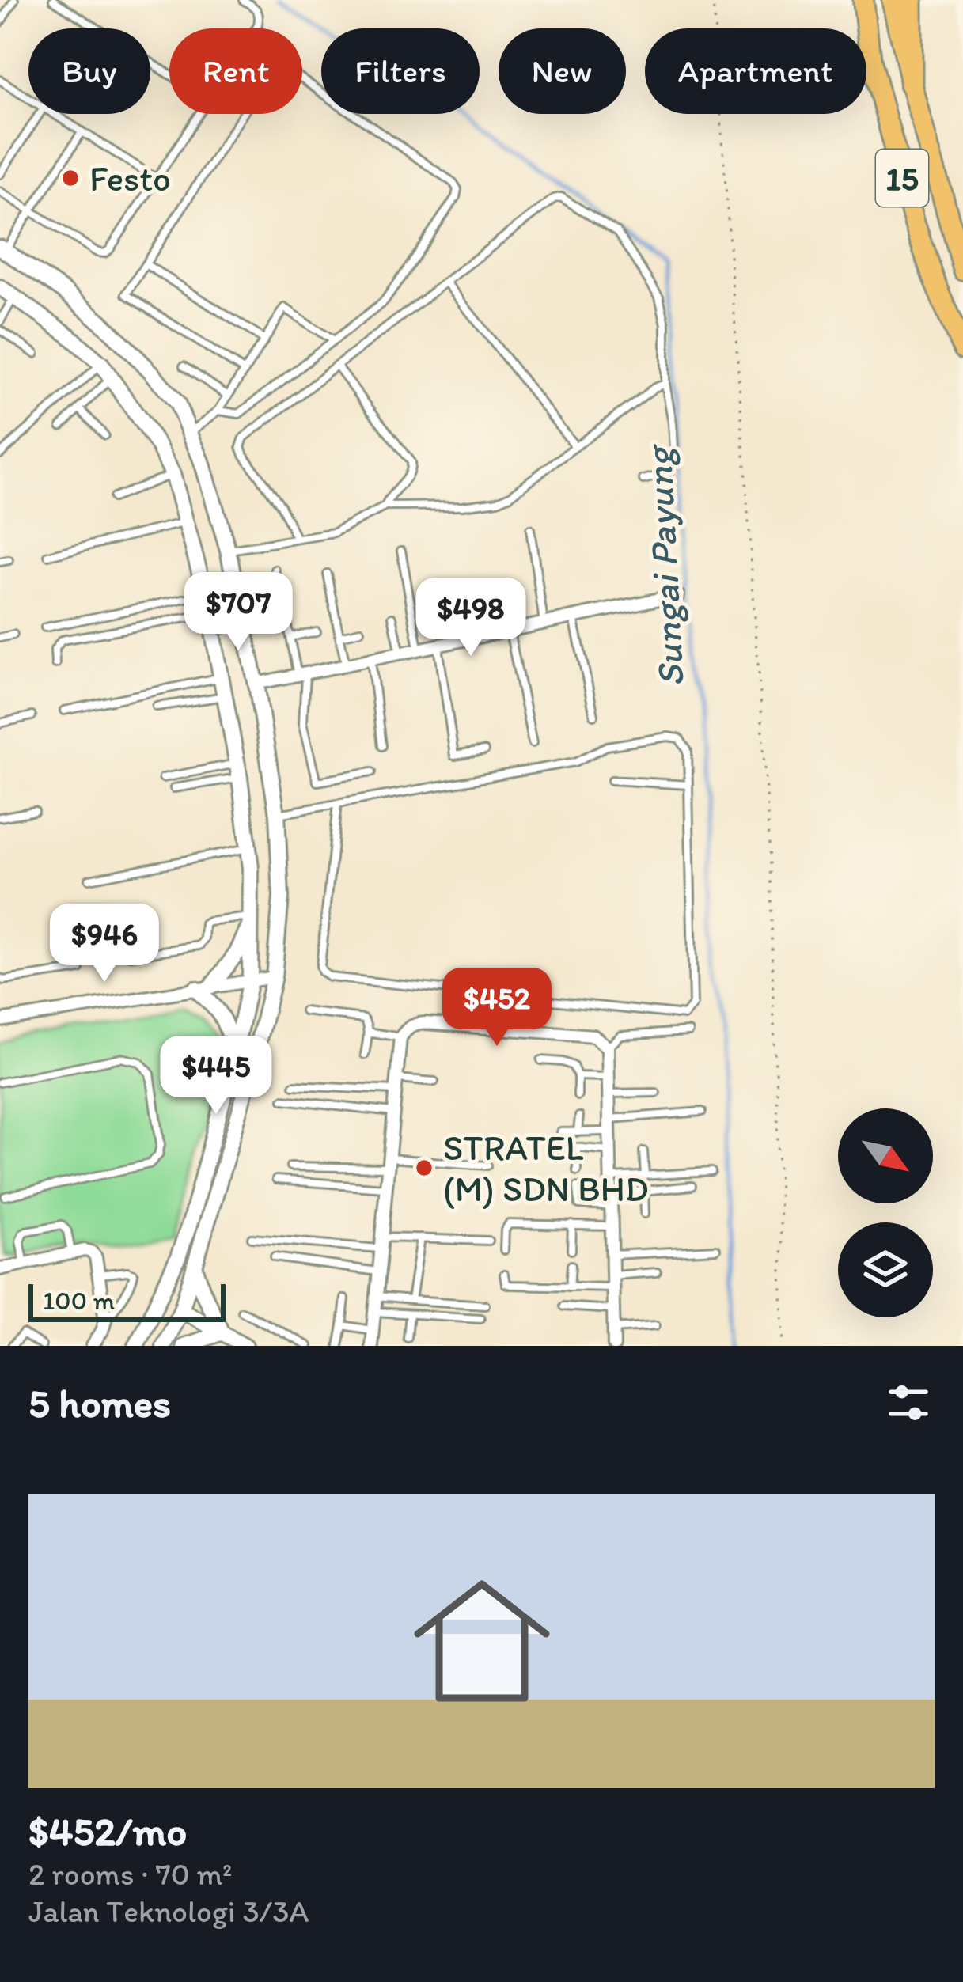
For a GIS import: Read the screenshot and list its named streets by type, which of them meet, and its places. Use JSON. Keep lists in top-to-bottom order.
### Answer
{
  "streets": {
    "highway": ["15"]
  },
  "water": ["Sungai Payung"],
  "places": ["Festo", "STRATEL (M) SDN BHD"],
  "scale_bar": "100 m",
  "north": "bottom right",
  "page": {
    "chip": [
      "Buy",
      "Rent",
      "Filters",
      "New",
      "Apartment"
    ],
    "price": [
      "$707",
      "$498",
      "$946",
      "$452",
      "$445"
    ],
    "scale": "100 m",
    "heading": "5 homes",
    "list": [
      {
        "name": "$452/mo",
        "note": "2 rooms · 70 m² · Jalan Teknologi 3/3A"
      }
    ]
  }
}
